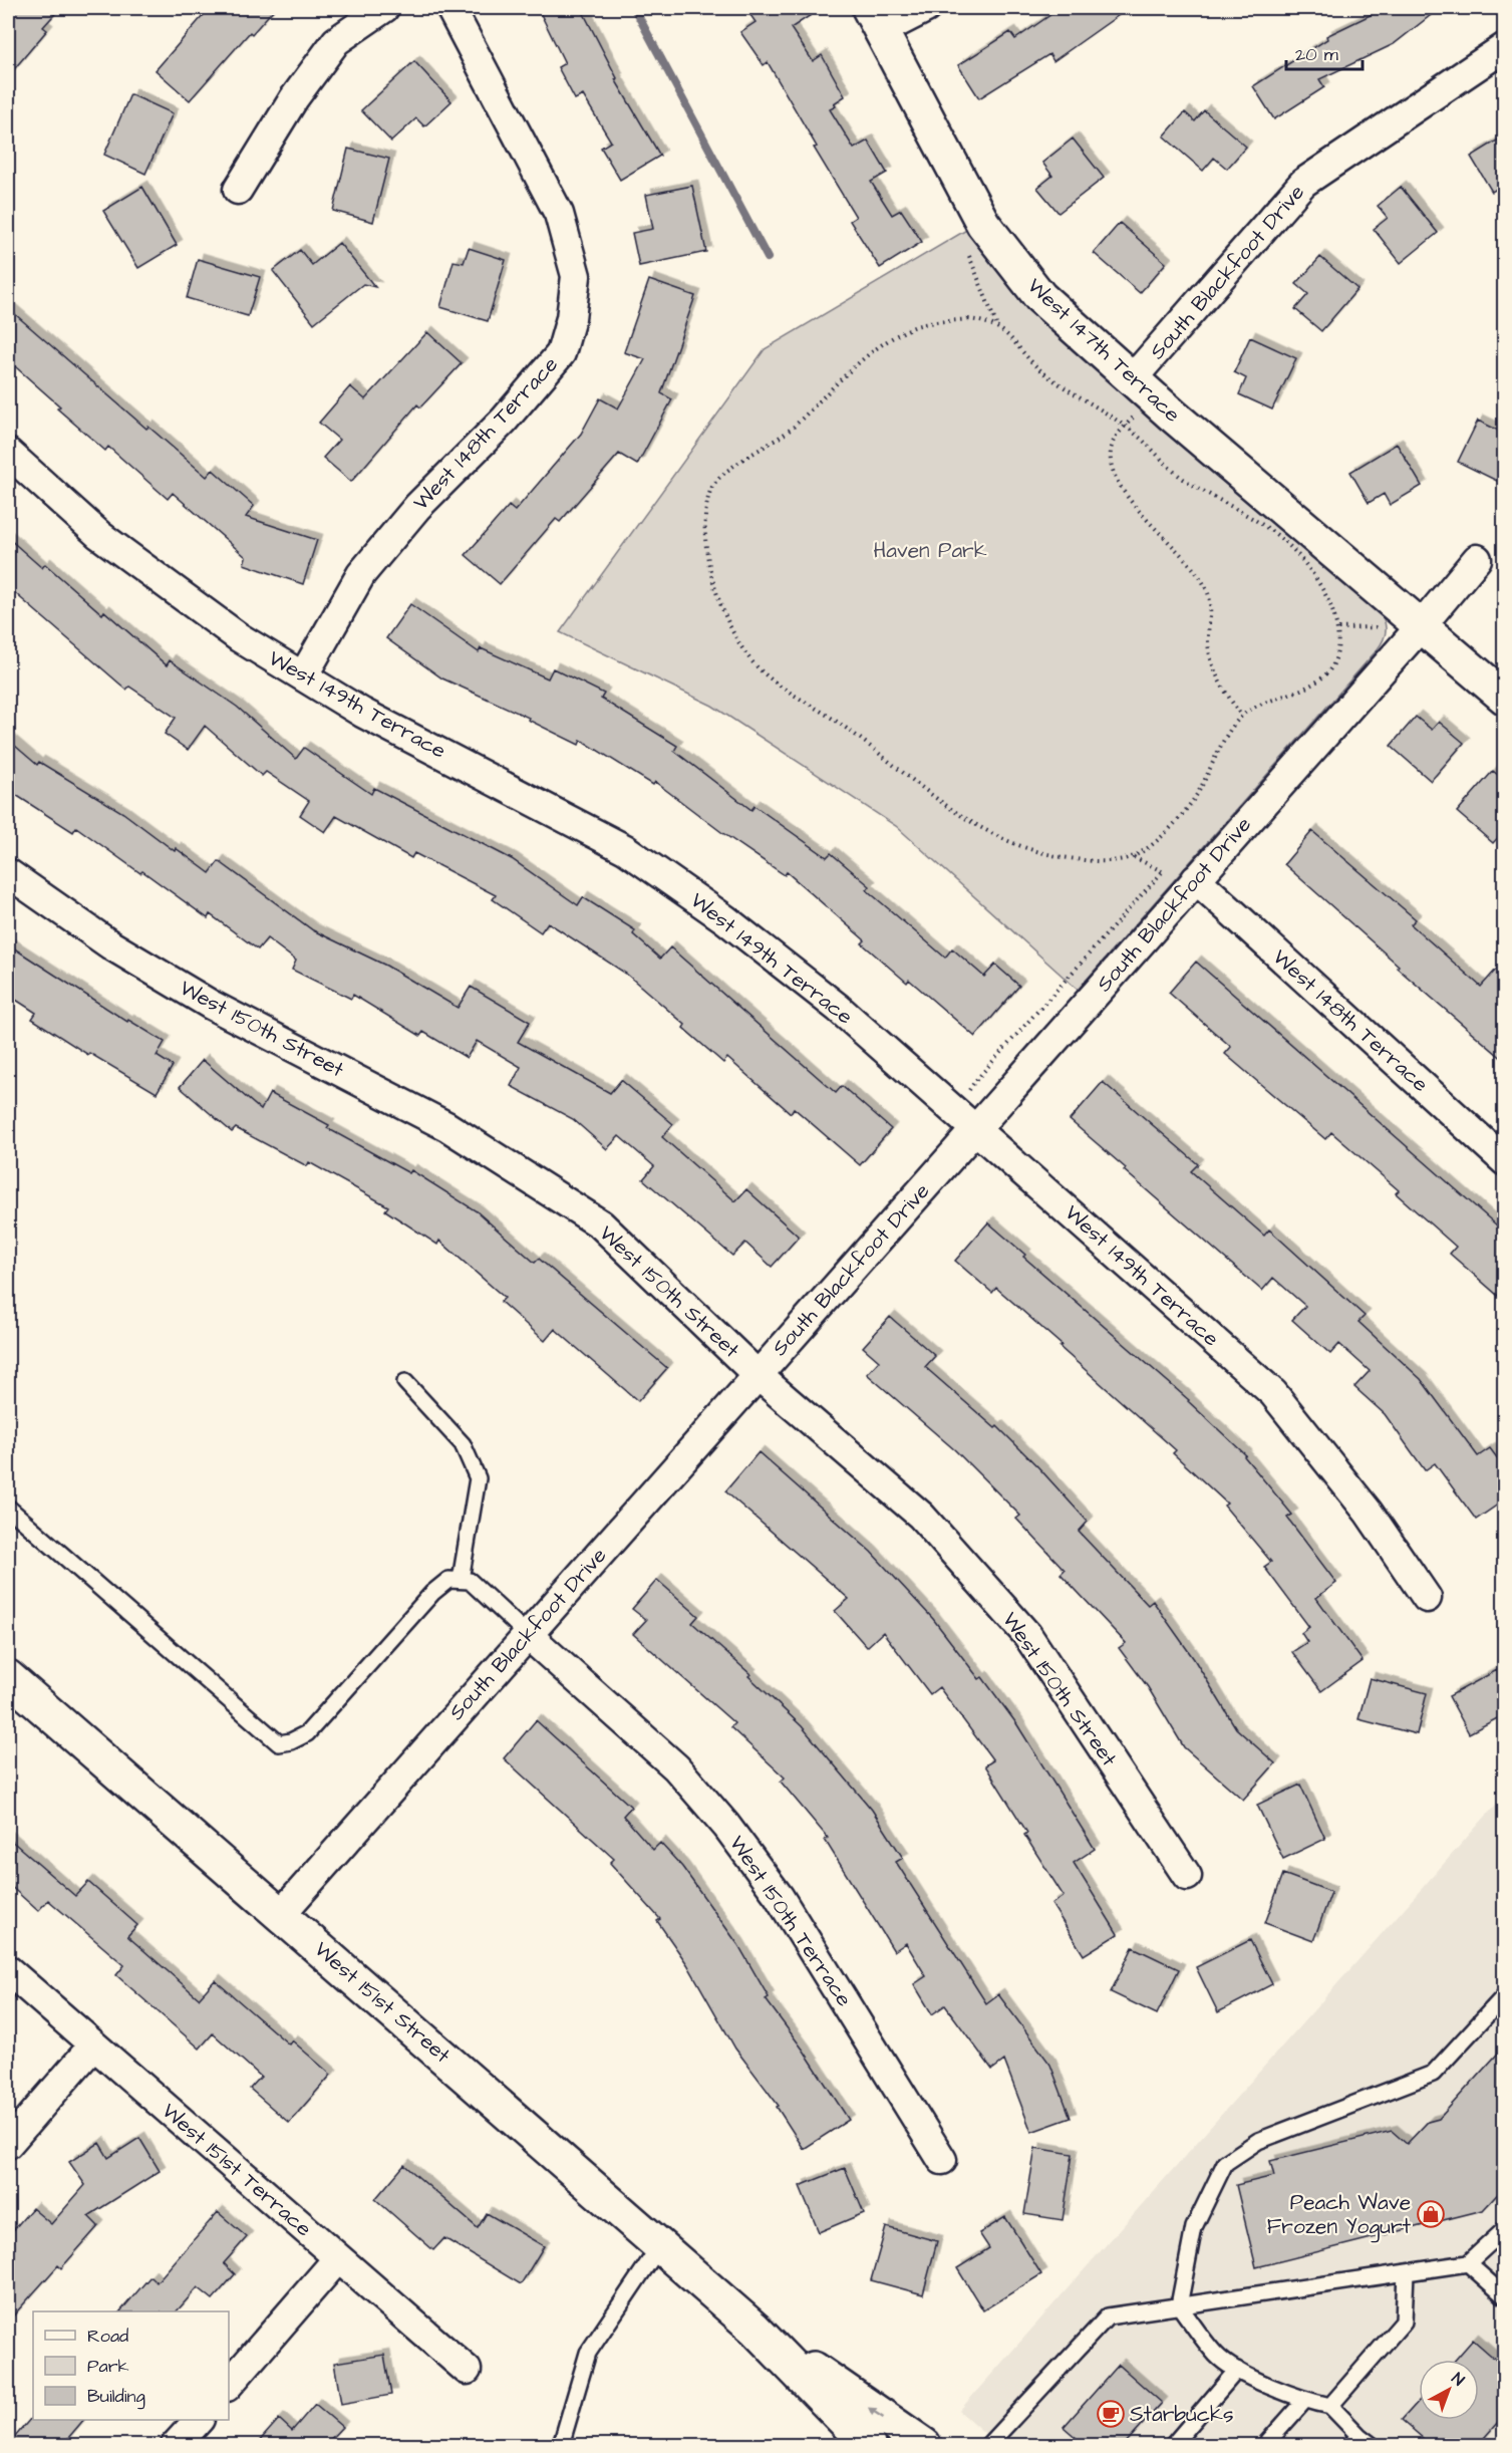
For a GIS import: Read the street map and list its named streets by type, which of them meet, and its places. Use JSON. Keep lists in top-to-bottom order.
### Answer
{
  "streets": {
    "main road": ["West 147th Terrace", "West 151st Street"],
    "street": [
      "South Blackfoot Drive",
      "West 148th Terrace",
      "West 149th Terrace",
      "West 150th Street",
      "West 150th Terrace",
      "West 151st Terrace"
    ]
  },
  "crossings": [
    ["South Blackfoot Drive", "West 147th Terrace"],
    ["South Blackfoot Drive", "West 148th Terrace"],
    ["South Blackfoot Drive", "West 149th Terrace"],
    ["South Blackfoot Drive", "West 150th Street"],
    ["South Blackfoot Drive", "West 150th Terrace"],
    ["South Blackfoot Drive", "West 151st Street"],
    ["West 148th Terrace", "West 149th Terrace"]
  ],
  "parks": ["Haven Park"],
  "places": {
    "shop": ["Peach Wave Frozen Yogurt"],
    "cafe": ["Starbucks"]
  },
  "legend": ["Road", "Park", "Building"],
  "scale_bar": "20 m",
  "north": "top right"
}
